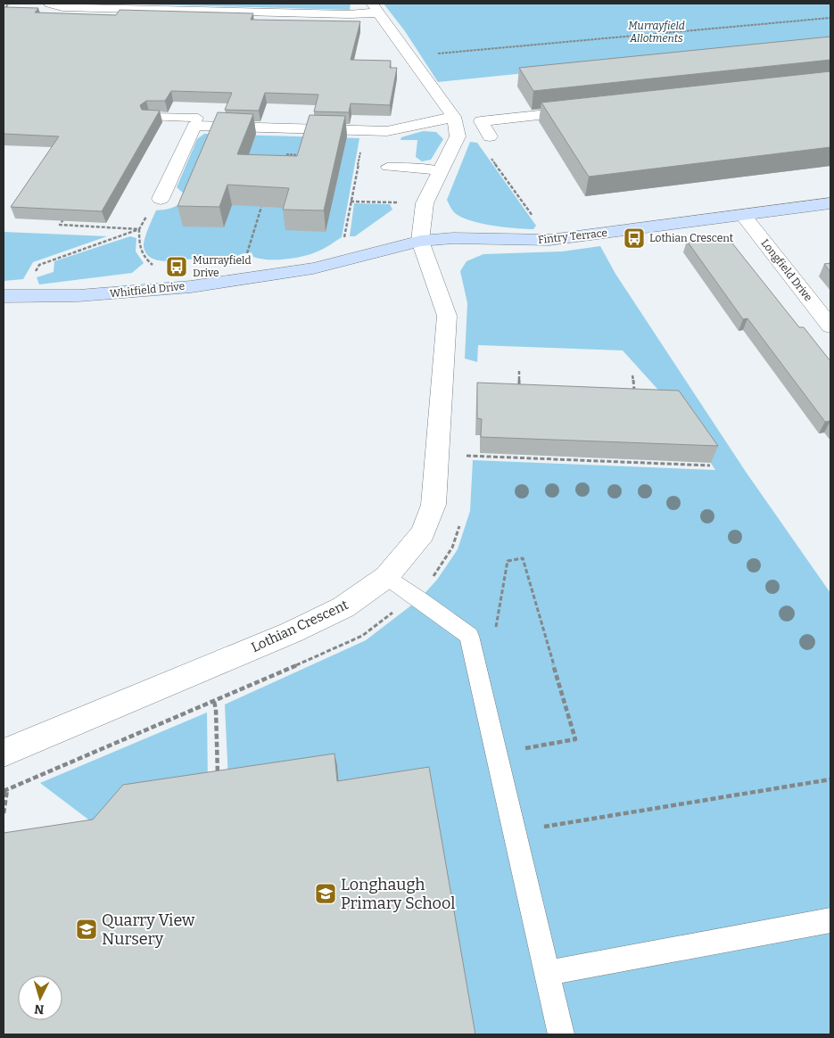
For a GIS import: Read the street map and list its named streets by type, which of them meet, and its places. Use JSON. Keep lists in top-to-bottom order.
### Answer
{
  "streets": {
    "street": [
      "Fintry Terrace",
      "Longfield Drive",
      "Whitfield Drive",
      "Lothian Crescent"
    ]
  },
  "crossings": [
    ["Fintry Terrace", "Longfield Drive"],
    ["Fintry Terrace", "Whitfield Drive"],
    ["Fintry Terrace", "Lothian Crescent"],
    ["Whitfield Drive", "Lothian Crescent"]
  ],
  "parks": ["Murrayfield Allotments"],
  "places": {
    "bus stop": ["Lothian Crescent", "Murrayfield Drive"],
    "school or university": ["Longhaugh Primary School", "Quarry View Nursery"]
  },
  "north": "bottom"
}
